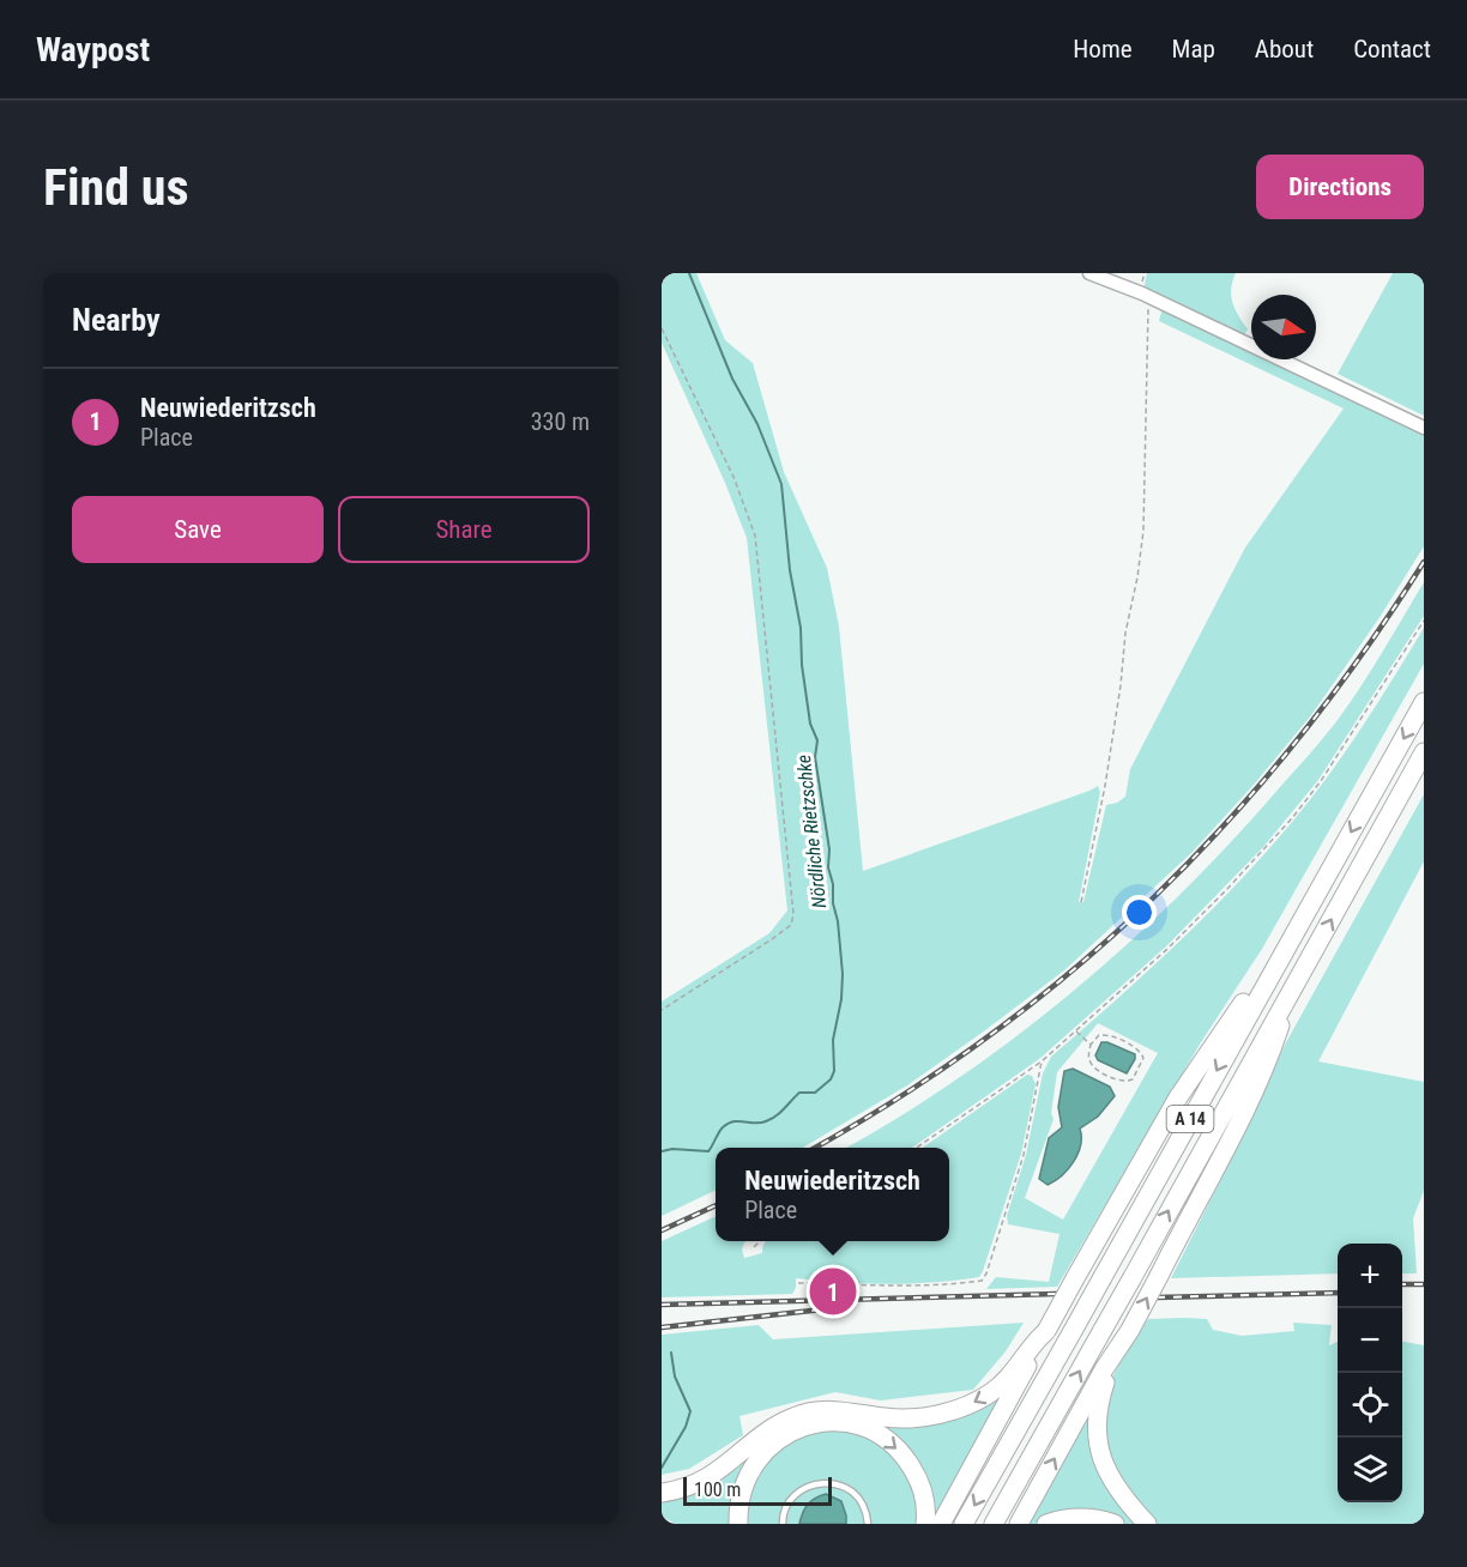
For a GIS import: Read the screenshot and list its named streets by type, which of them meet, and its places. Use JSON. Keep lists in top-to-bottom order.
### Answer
{
  "streets": {
    "highway": ["A 14"]
  },
  "water": ["Nördliche Rietzschke"],
  "scale_bar": "100 m",
  "north": "right",
  "page": {
    "header": "Waypost",
    "nav": [
      "Home",
      "Map",
      "About",
      "Contact"
    ],
    "buttons": [
      "Directions",
      ["Save", "Share"]
    ],
    "title": "Find us",
    "heading": "Nearby",
    "list": [
      {
        "mark": "1",
        "name": "Neuwiederitzsch",
        "note": "Place",
        "value": "330 m"
      }
    ],
    "popup": ["Neuwiederitzsch", "Place"],
    "map_buttons": ["+", "−"],
    "pins": "1",
    "scale": "100 m"
  }
}
